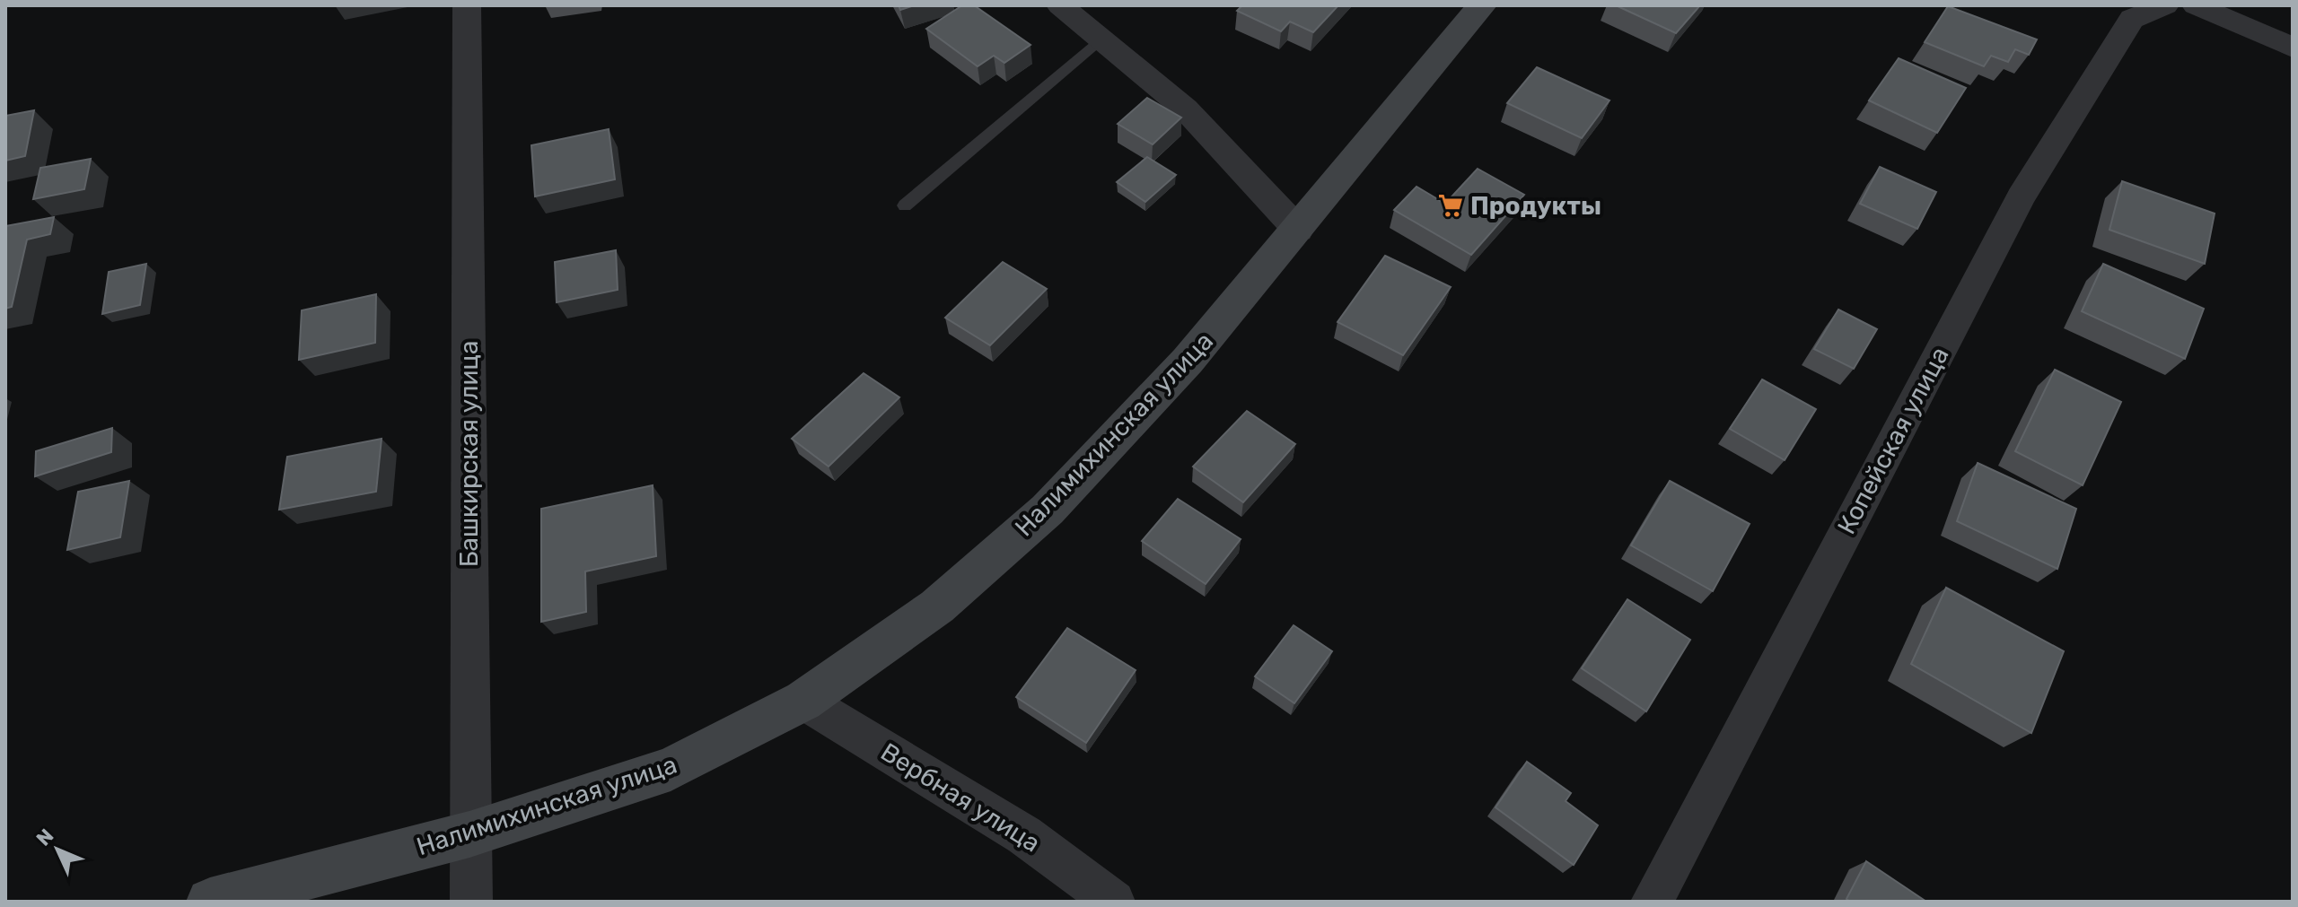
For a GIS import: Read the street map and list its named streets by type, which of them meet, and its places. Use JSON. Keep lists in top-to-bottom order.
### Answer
{
  "streets": {
    "street": [
      "Налимихинская улица",
      "Копейская улица",
      "Башкирская улица",
      "Вербная улица"
    ]
  },
  "crossings": [
    ["Налимихинская улица", "Башкирская улица"],
    ["Налимихинская улица", "Вербная улица"]
  ],
  "places": {
    "supermarket": ["Продукты"]
  },
  "north": "top left"
}
